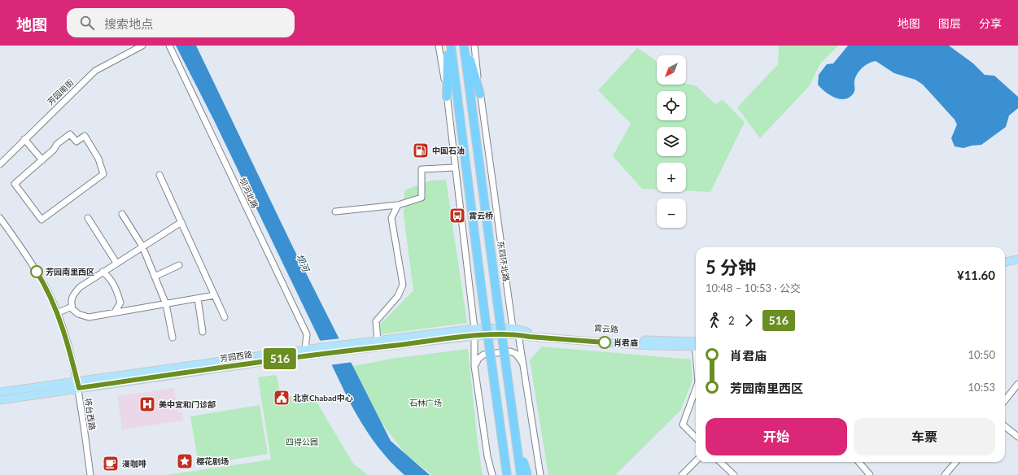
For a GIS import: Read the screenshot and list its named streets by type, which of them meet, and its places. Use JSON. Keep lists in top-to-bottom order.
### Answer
{
  "streets": {
    "highway": ["东四环北路"],
    "main road": ["霄云路", "芳园西路"],
    "street": ["芳园南街", "坝河北路", "将台西路"]
  },
  "crossings": [
    ["坝河北路", "芳园西路"],
    ["东四环北路", "霄云路"],
    ["霄云路", "芳园西路"],
    ["芳园西路", "将台西路"]
  ],
  "water": ["坝河"],
  "parks": ["石林广场", "四得公园"],
  "places": {
    "fuel station": ["中国石油"],
    "bus stop": ["霄云桥"],
    "other": ["芳园南里西区", "肖君庙"],
    "public building": ["北京Chabad中心"],
    "hospital": ["美中宜和门诊部"],
    "place": ["樱花剧场"],
    "cafe": ["漫咖啡"]
  },
  "lines": ["bus line 516"],
  "north": "bottom left",
  "page": {
    "header": "地图",
    "search": "搜索地点",
    "nav": ["地图", "图层", "分享"],
    "on_map": "516",
    "map_buttons": ["+", "−"],
    "heading": ["5 分钟", "10:48 – 10:53 · 公交", "¥11.60"],
    "legs": ["2", "516"],
    "list": [
      {
        "name": "肖君庙",
        "value": "10:50"
      },
      {
        "name": "芳园南里西区",
        "value": "10:53"
      }
    ],
    "buttons": ["开始", "车票"]
  }
}
